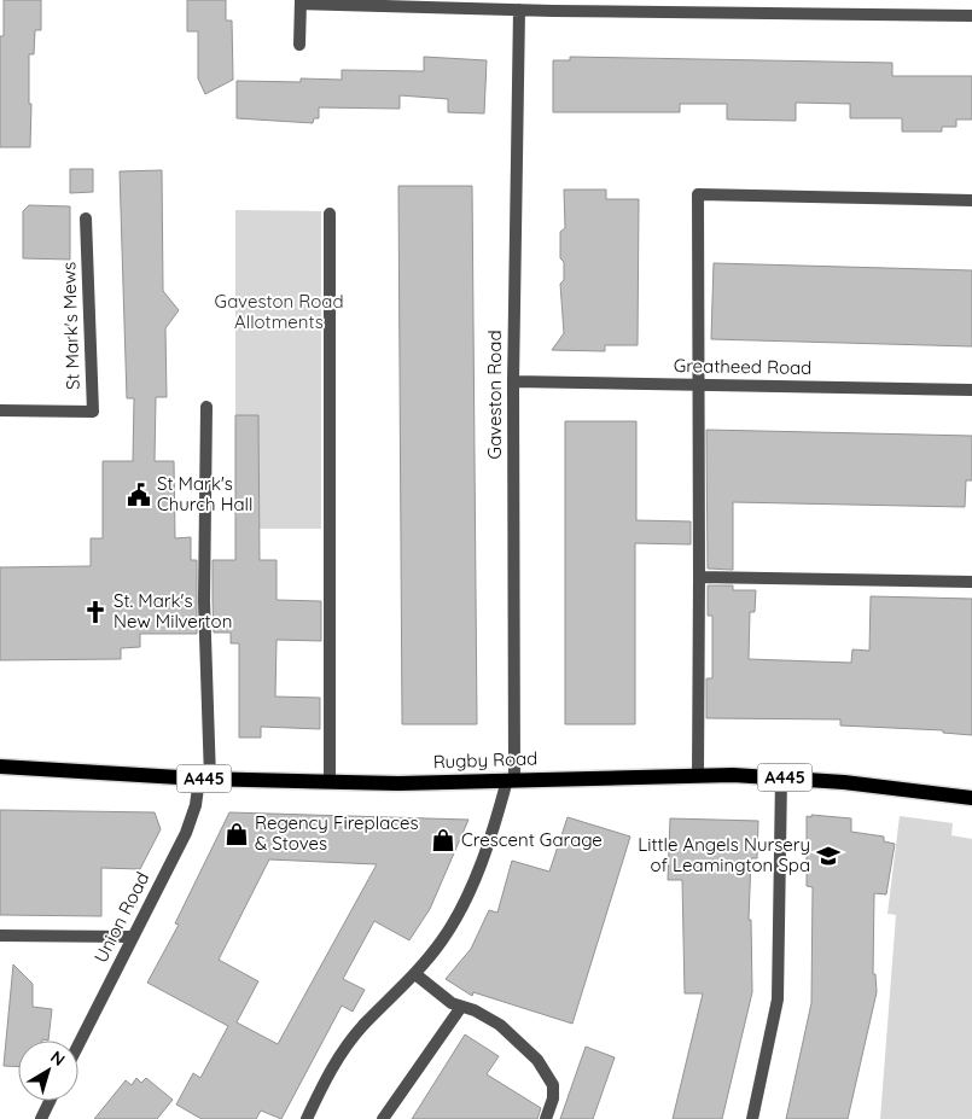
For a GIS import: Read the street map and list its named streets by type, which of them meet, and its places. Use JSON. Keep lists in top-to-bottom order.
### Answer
{
  "streets": {
    "main road": ["Rugby Road", "A445"],
    "street": [
      "St Mark's Mews",
      "Greatheed Road",
      "Gaveston Road",
      "Union Road"
    ]
  },
  "crossings": [
    ["Greatheed Road", "Gaveston Road"],
    ["Gaveston Road", "Rugby Road"],
    ["Rugby Road", "Union Road"]
  ],
  "parks": ["Gaveston Road Allotments"],
  "places": {
    "public building": ["St Mark's Church Hall"],
    "church": ["St. Mark's New Milverton"],
    "shop": ["Regency Fireplaces & Stoves", "Crescent Garage"],
    "school or university": ["Little Angels Nursery of Leamington Spa"]
  },
  "north": "top right"
}
